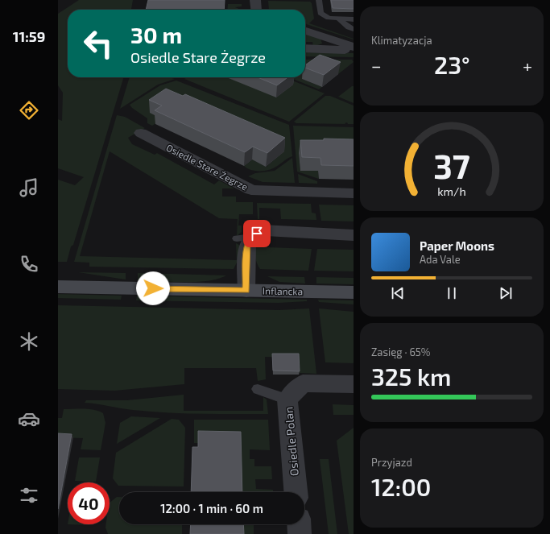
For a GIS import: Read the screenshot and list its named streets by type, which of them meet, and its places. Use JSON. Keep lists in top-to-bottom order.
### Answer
{
  "streets": {
    "street": ["Osiedle Stare Żegrze", "Inflancka", "Osiedle Polan"]
  },
  "page": {
    "tabs": "11:59",
    "tile": [
      "Klimatyzacja",
      ["Zasięg · 65%", "325 km"],
      ["Przyjazd", "12:00"]
    ],
    "turn": ["30 m", "Osiedle Stare Żegrze"],
    "heat": ["−", "23°", "+"],
    "song": ["Paper Moons", "Ada Vale"],
    "limit": "40",
    "trip": "12:00 · 1 min · 60 m",
    "gauge": ["37", "km/h"]
  }
}
